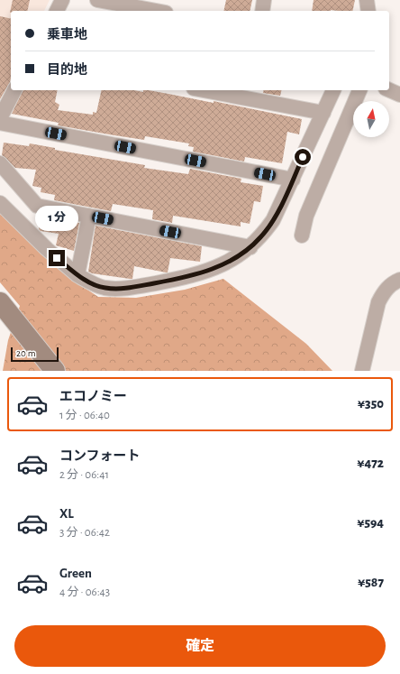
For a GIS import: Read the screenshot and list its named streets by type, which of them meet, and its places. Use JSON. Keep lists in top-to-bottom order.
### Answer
{
  "scale_bar": "20 m",
  "north": "top",
  "page": {
    "banner": ["乗車地", "目的地"],
    "bubble": "1 分",
    "scale": "20 m",
    "list": [
      {
        "name": "エコノミー",
        "note": "1 分 · 06:40",
        "value": "¥350"
      },
      {
        "name": "コンフォート",
        "note": "2 分 · 06:41",
        "value": "¥472"
      },
      {
        "name": "XL",
        "note": "3 分 · 06:42",
        "value": "¥594"
      },
      {
        "name": "Green",
        "note": "4 分 · 06:43",
        "value": "¥587"
      }
    ],
    "buttons": "確定"
  }
}
